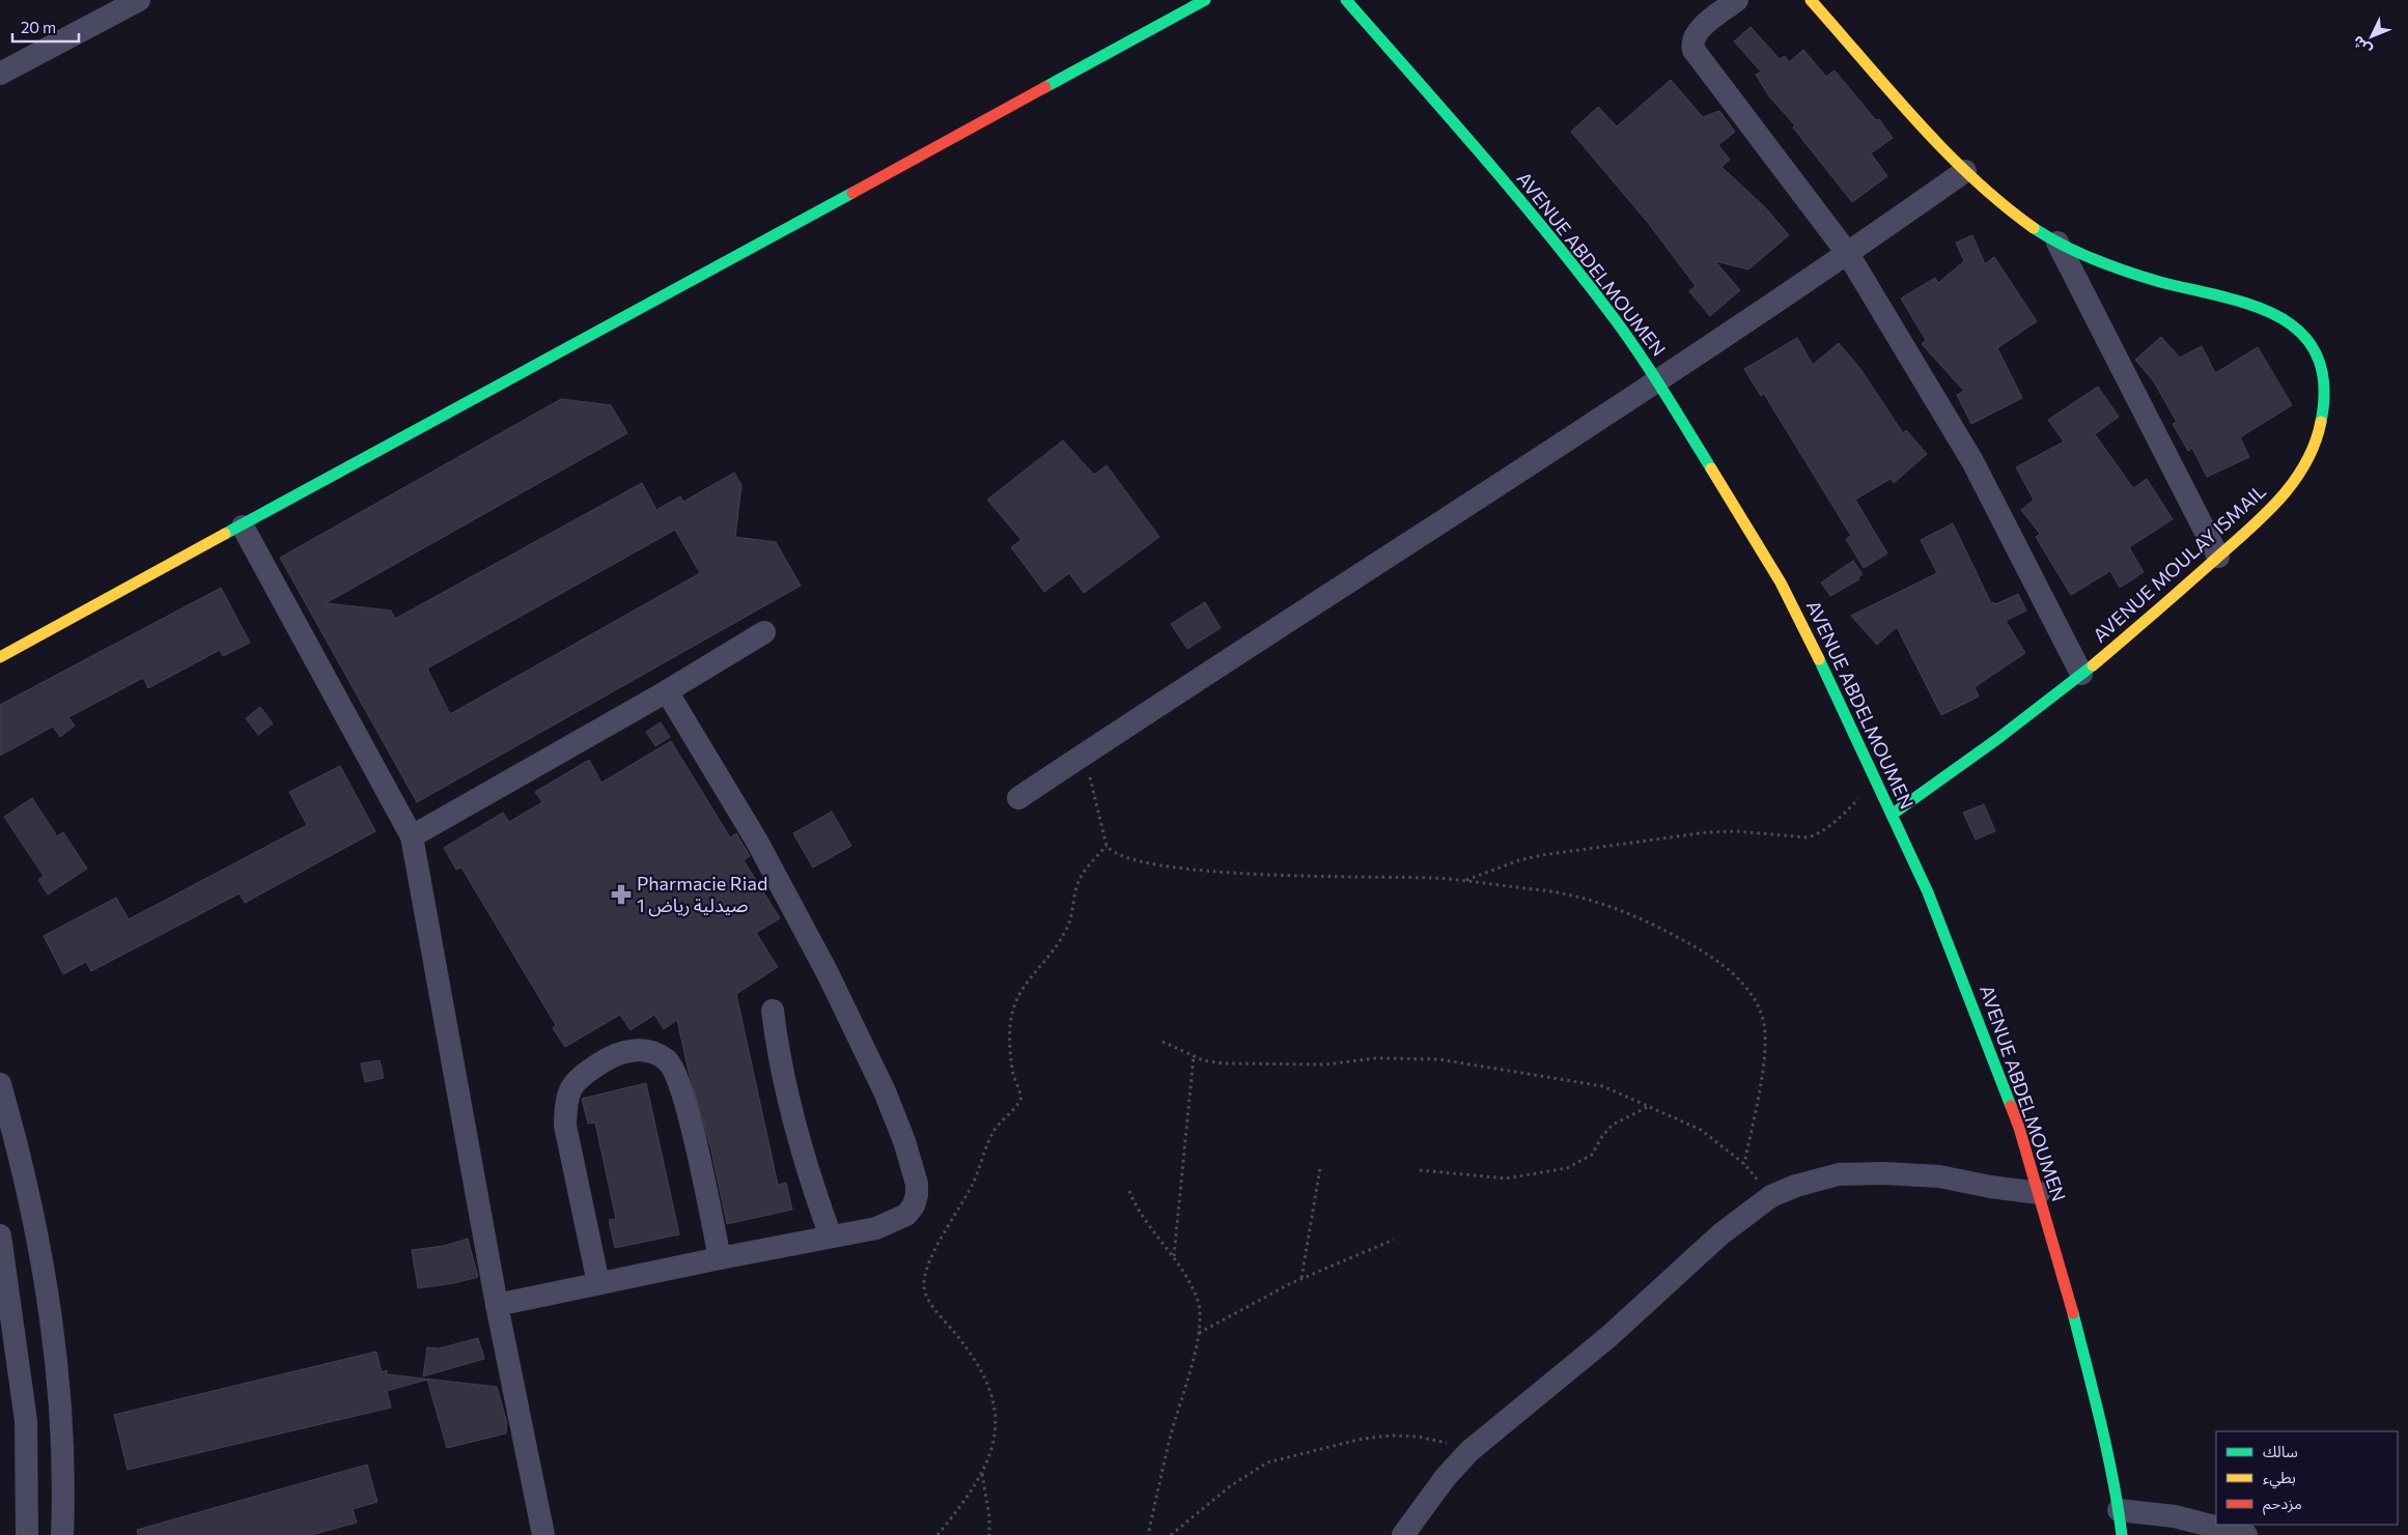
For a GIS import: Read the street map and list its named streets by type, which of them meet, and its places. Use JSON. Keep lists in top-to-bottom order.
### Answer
{
  "streets": {
    "street": ["AVENUE ABDELMOUMEN", "AVENUE MOULAY ISMAIL"]
  },
  "crossings": [
    ["AVENUE ABDELMOUMEN", "AVENUE MOULAY ISMAIL"]
  ],
  "places": {
    "pharmacy": ["Pharmacie Riad 1 صيدلية رياض"]
  },
  "legend": ["سالك", "بطيء", "مزدحم"],
  "scale_bar": "20 m",
  "north": "bottom left"
}
